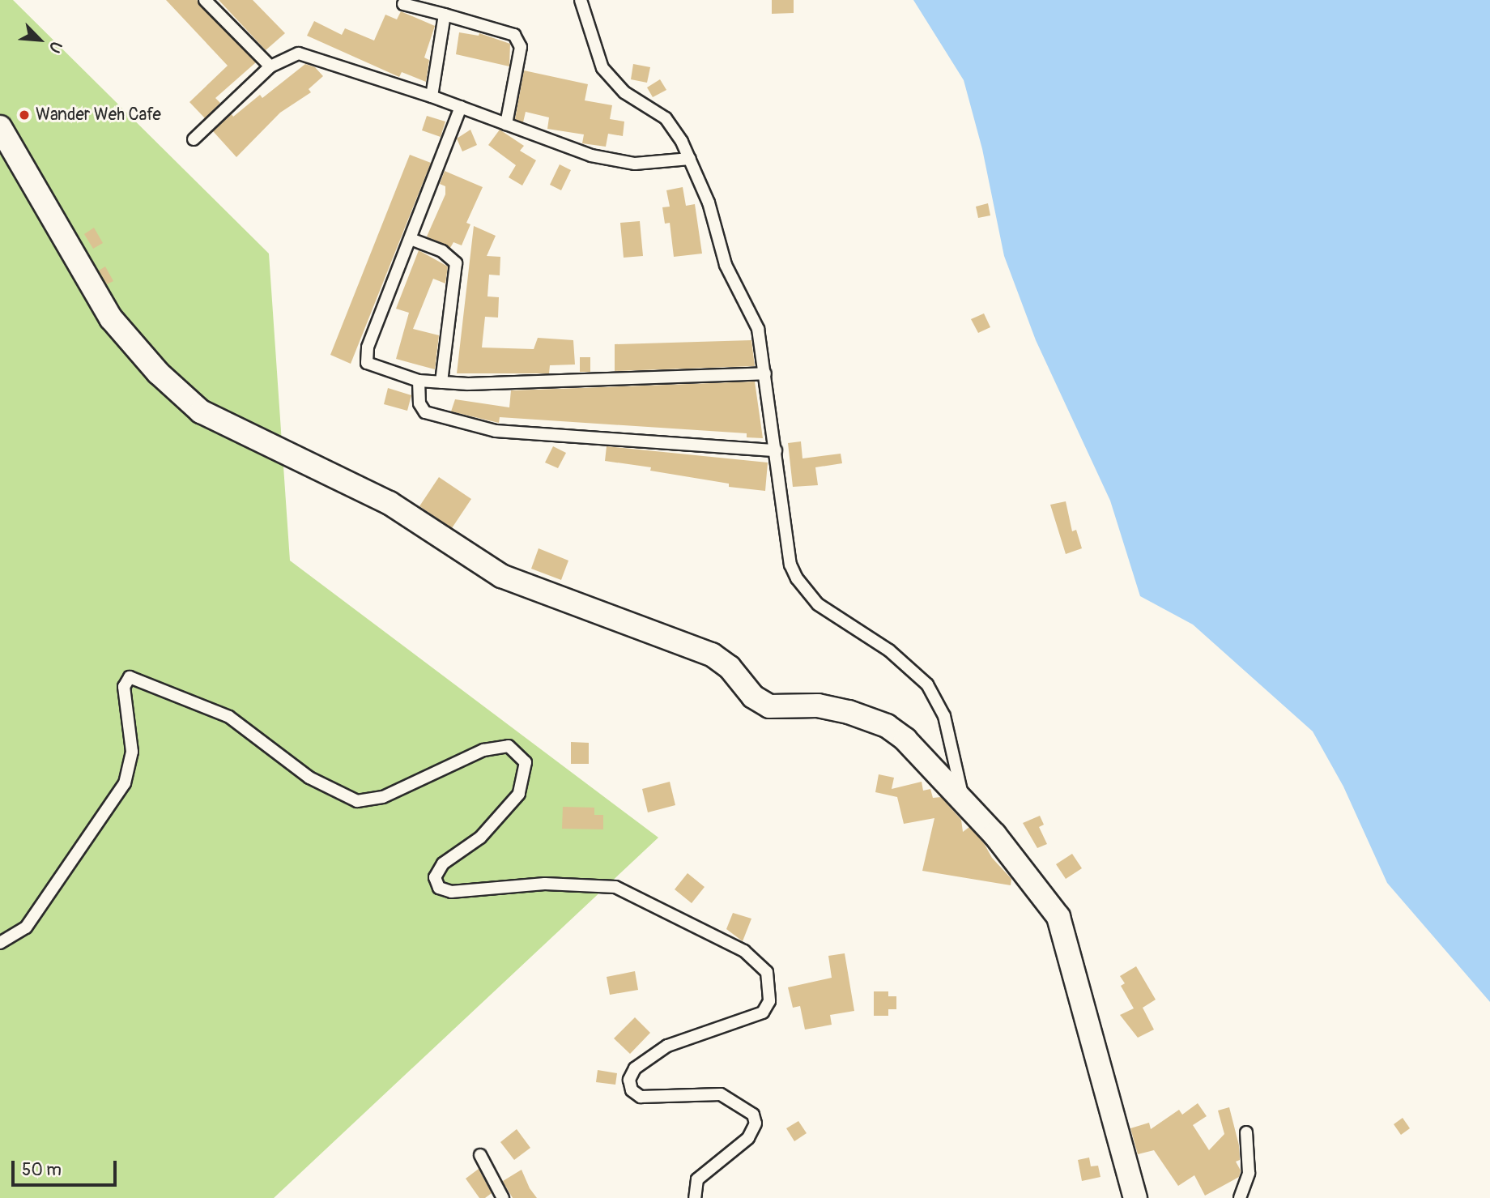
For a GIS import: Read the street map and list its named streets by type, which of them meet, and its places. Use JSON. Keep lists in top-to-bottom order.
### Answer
{
  "places": ["Wander Weh Cafe"],
  "scale_bar": "50 m",
  "north": "bottom right"
}
